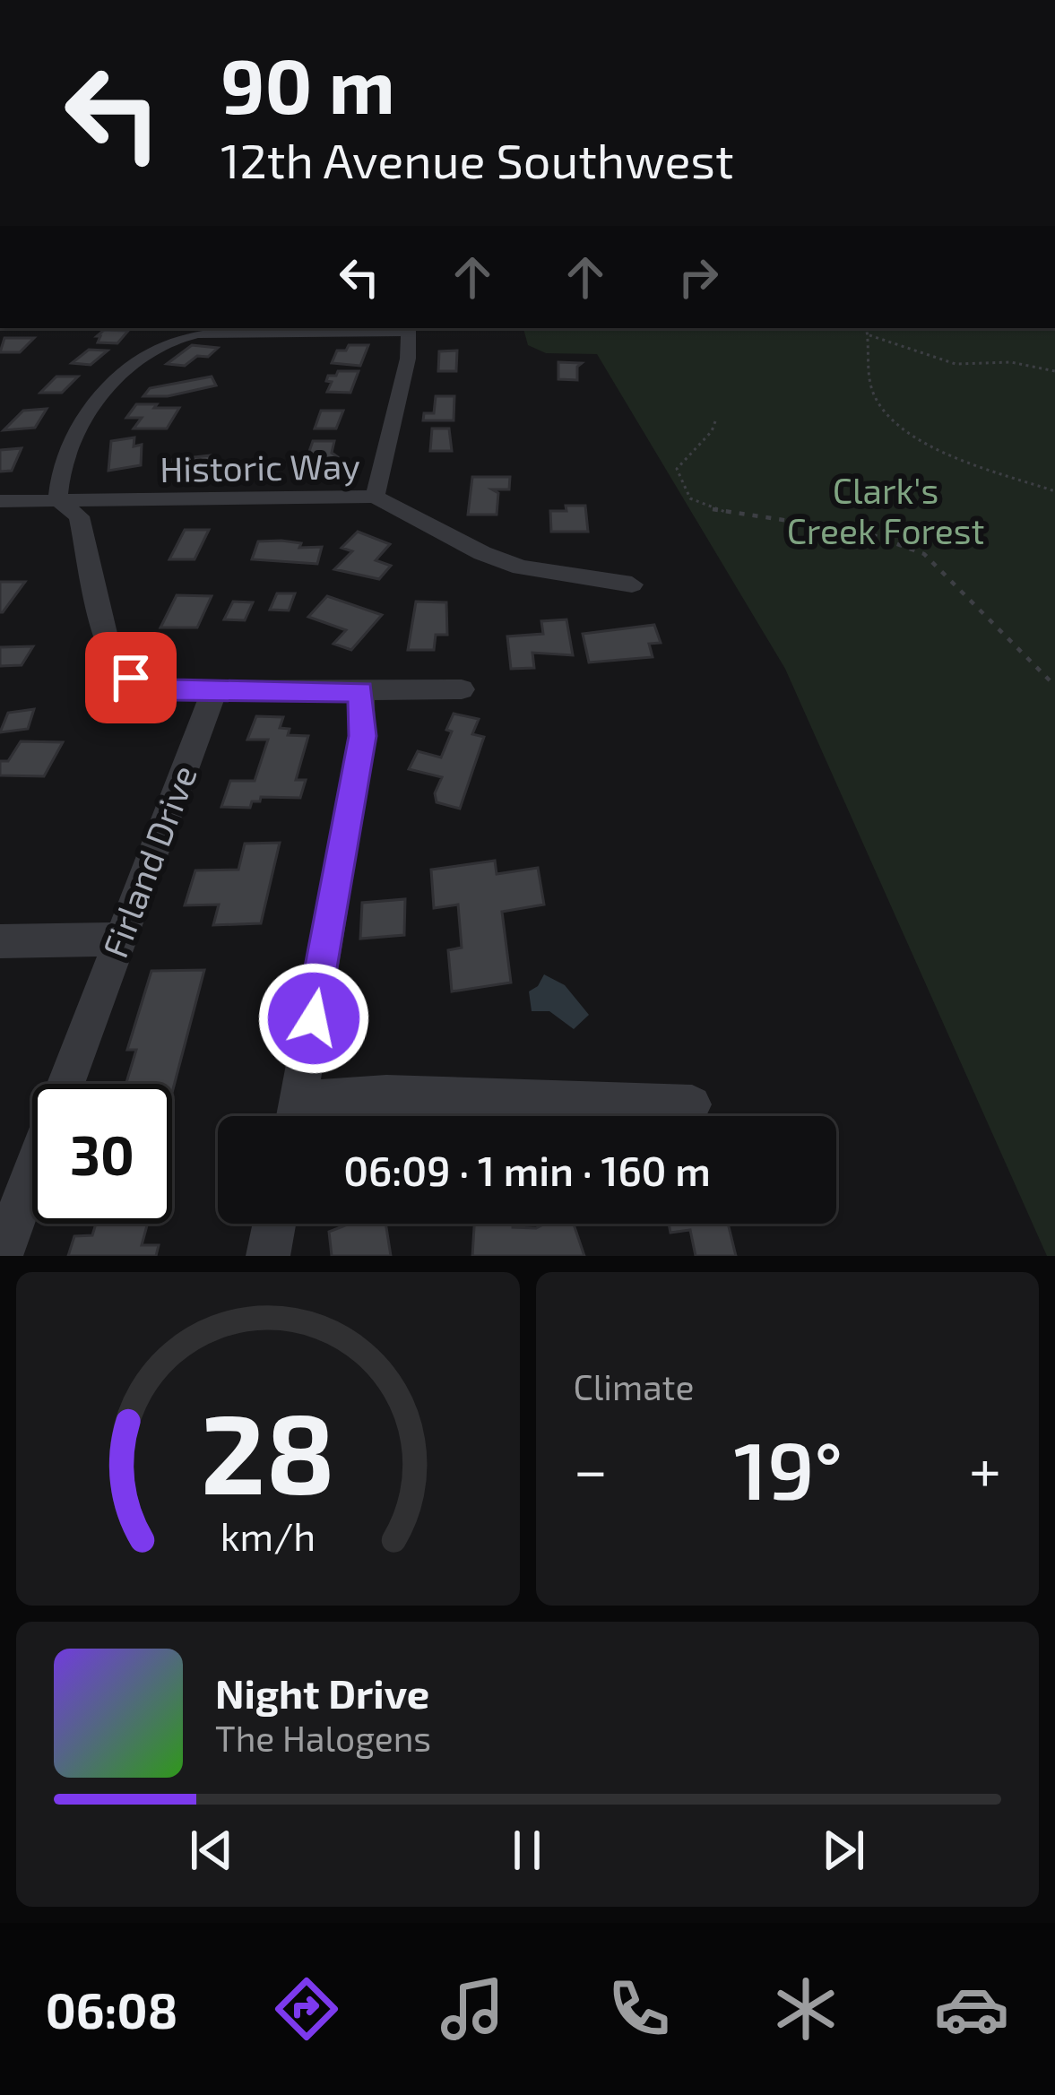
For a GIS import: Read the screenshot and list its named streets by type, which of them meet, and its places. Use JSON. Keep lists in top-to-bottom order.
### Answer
{
  "streets": {
    "street": ["Historic Way", "Firland Drive"]
  },
  "parks": ["Clark's Creek Forest"],
  "page": {
    "turn": ["90 m", "12th Avenue Southwest"],
    "limit": "30",
    "trip": "06:09 · 1 min · 160 m",
    "tile": "Climate",
    "heat": ["−", "19°", "+"],
    "song": ["Night Drive", "The Halogens"],
    "tabs": "06:08",
    "gauge": ["28", "km/h"]
  }
}
